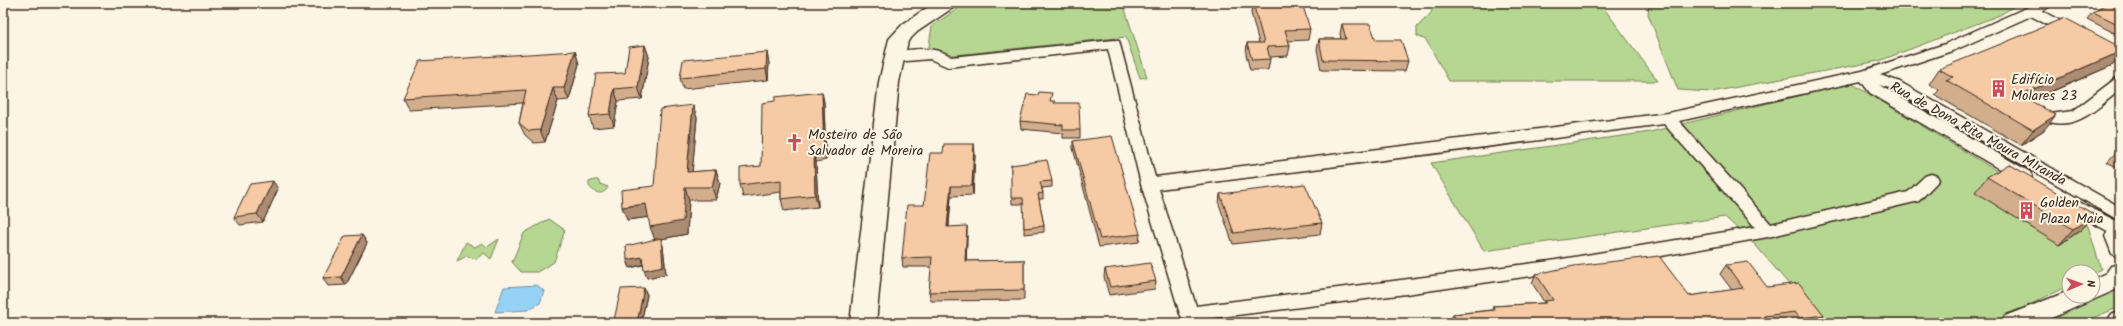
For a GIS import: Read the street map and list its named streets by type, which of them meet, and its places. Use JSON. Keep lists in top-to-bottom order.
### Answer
{
  "streets": {
    "street": ["Rua de Dona Rita Moura MIranda"]
  },
  "places": {
    "building": ["Edifício Molares 23", "Golden Plaza Maia"],
    "church": ["Mosteiro de São Salvador de Moreira"]
  },
  "north": "right"
}
